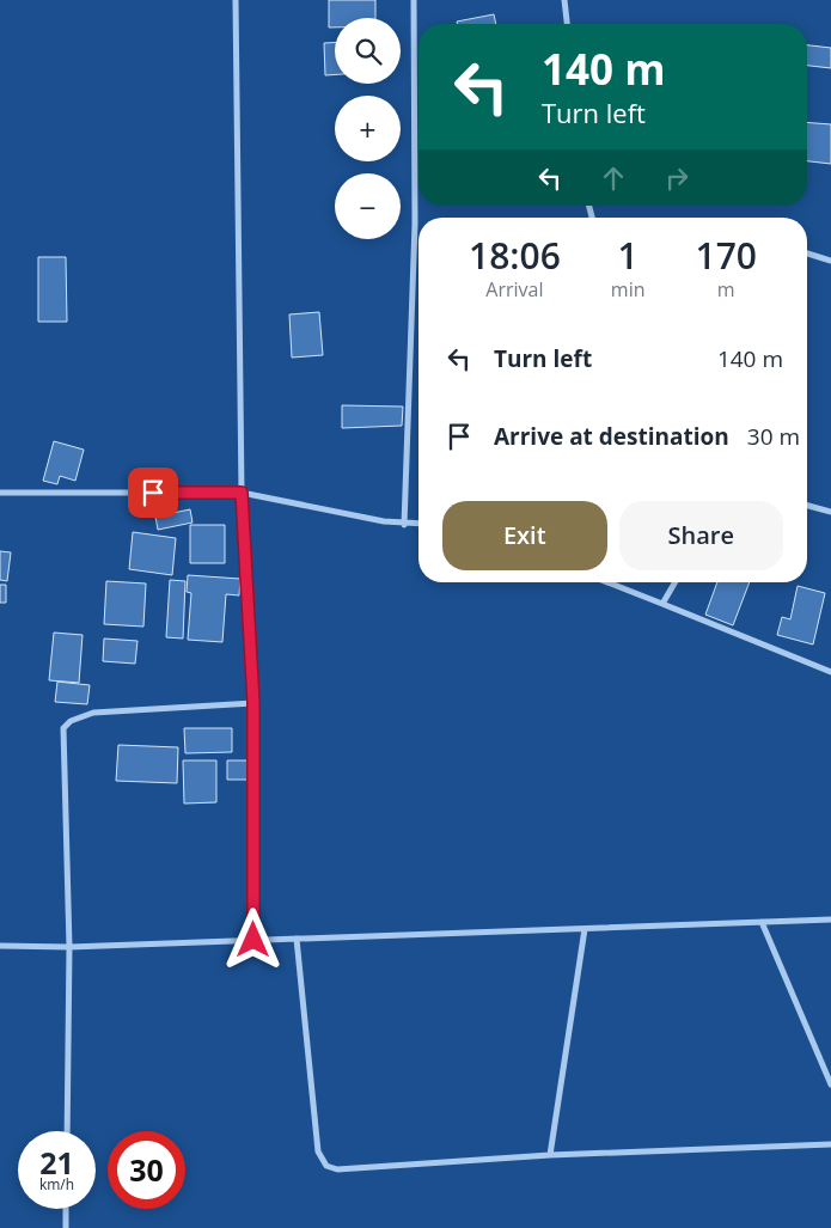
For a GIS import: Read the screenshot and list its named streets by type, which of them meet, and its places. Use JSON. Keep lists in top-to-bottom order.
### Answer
{
  "page": {
    "map_buttons": ["+", "−"],
    "turn": ["140 m", "Turn left"],
    "eta": [
      "18:06",
      "Arrival",
      "1",
      "min",
      "170",
      "m"
    ],
    "list": [
      {
        "name": "Turn left",
        "value": "140 m"
      },
      {
        "name": "Arrive at destination",
        "value": "30 m"
      }
    ],
    "buttons": ["Exit", "Share"],
    "speed": "21 km/h",
    "limit": "30"
  }
}
